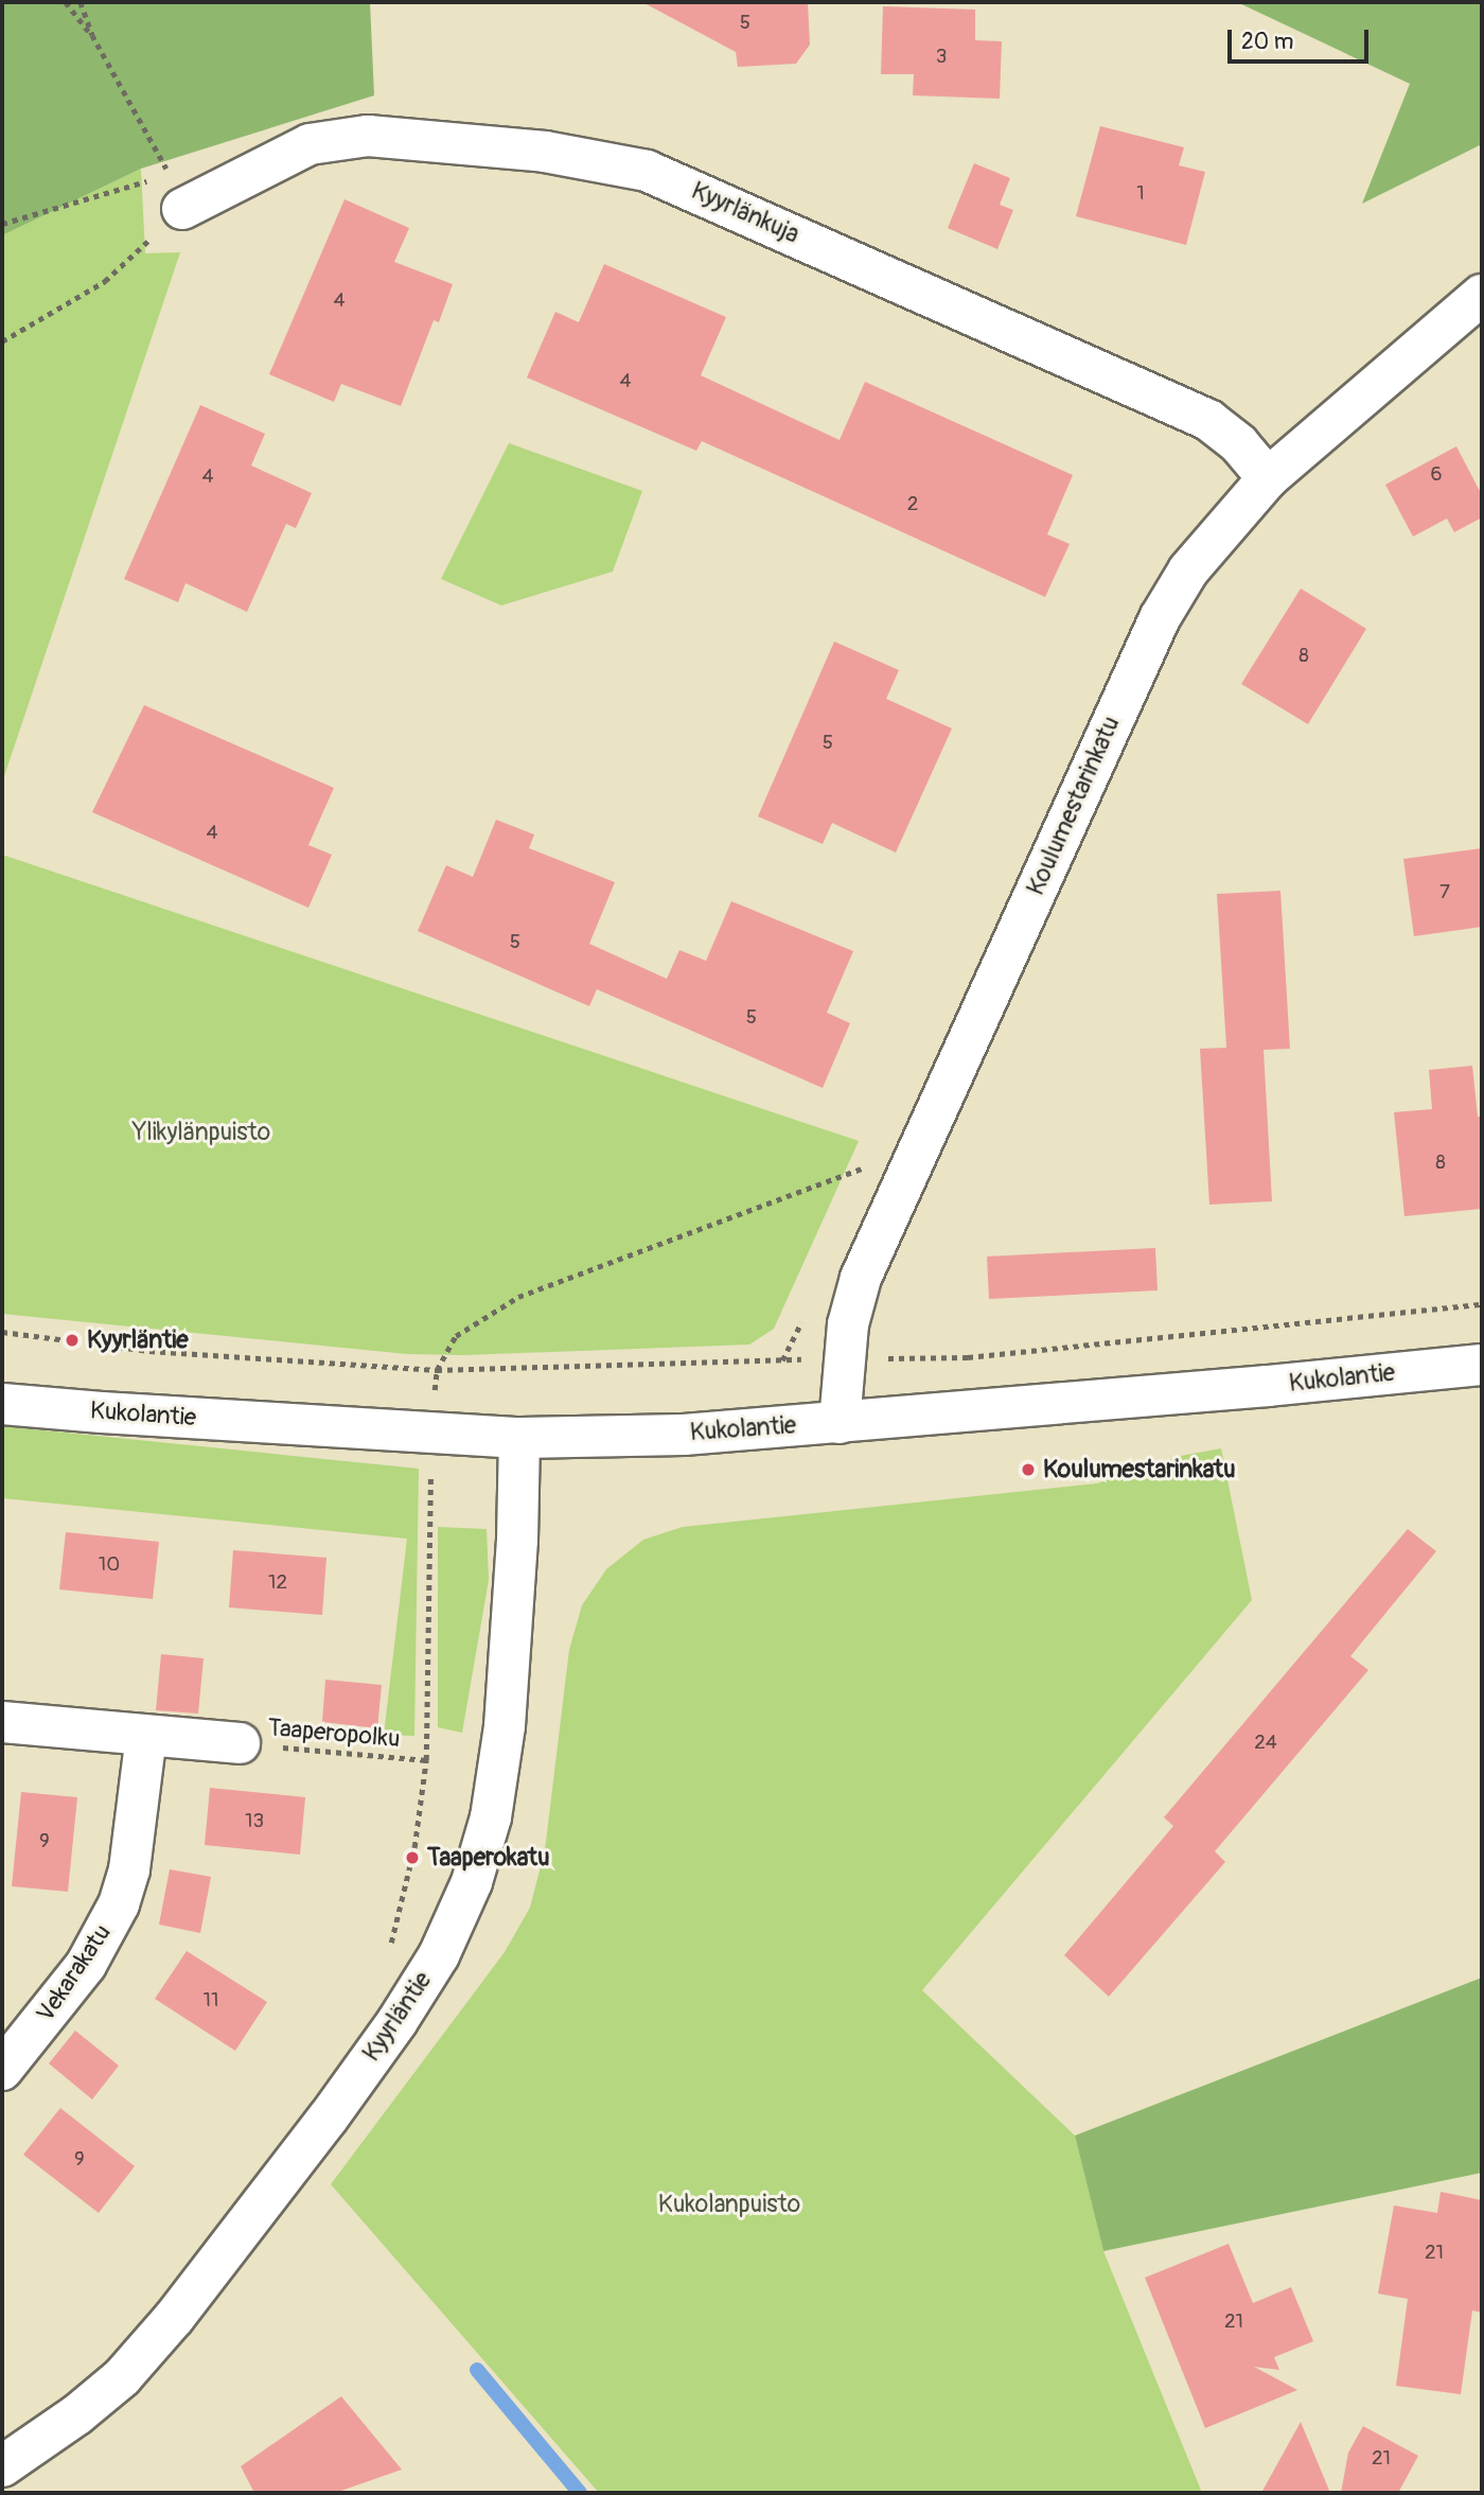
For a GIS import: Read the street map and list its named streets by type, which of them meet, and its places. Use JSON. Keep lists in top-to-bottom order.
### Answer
{
  "streets": {
    "street": [
      "Kyyrlänkuja",
      "Koulumestarinkatu",
      "Kukolantie",
      "Vekarakatu",
      "Kyyrläntie"
    ],
    "path": ["Taaperopolku"]
  },
  "crossings": [
    ["Kyyrlänkuja", "Koulumestarinkatu"],
    ["Koulumestarinkatu", "Kukolantie"],
    ["Kukolantie", "Kyyrläntie"]
  ],
  "parks": ["Ylikylänpuisto", "Kukolanpuisto"],
  "places": ["Kyyrläntie", "Koulumestarinkatu", "Taaperokatu"],
  "house_numbers": [
    "5",
    "3",
    "1",
    "4",
    "4",
    "6",
    "4",
    "2",
    "8",
    "5",
    "4",
    "7",
    "5",
    "5",
    "8",
    "10",
    "12",
    "24",
    "13",
    "9",
    "11",
    "9",
    "21",
    "21",
    "21"
  ],
  "scale_bar": "20 m"
}
